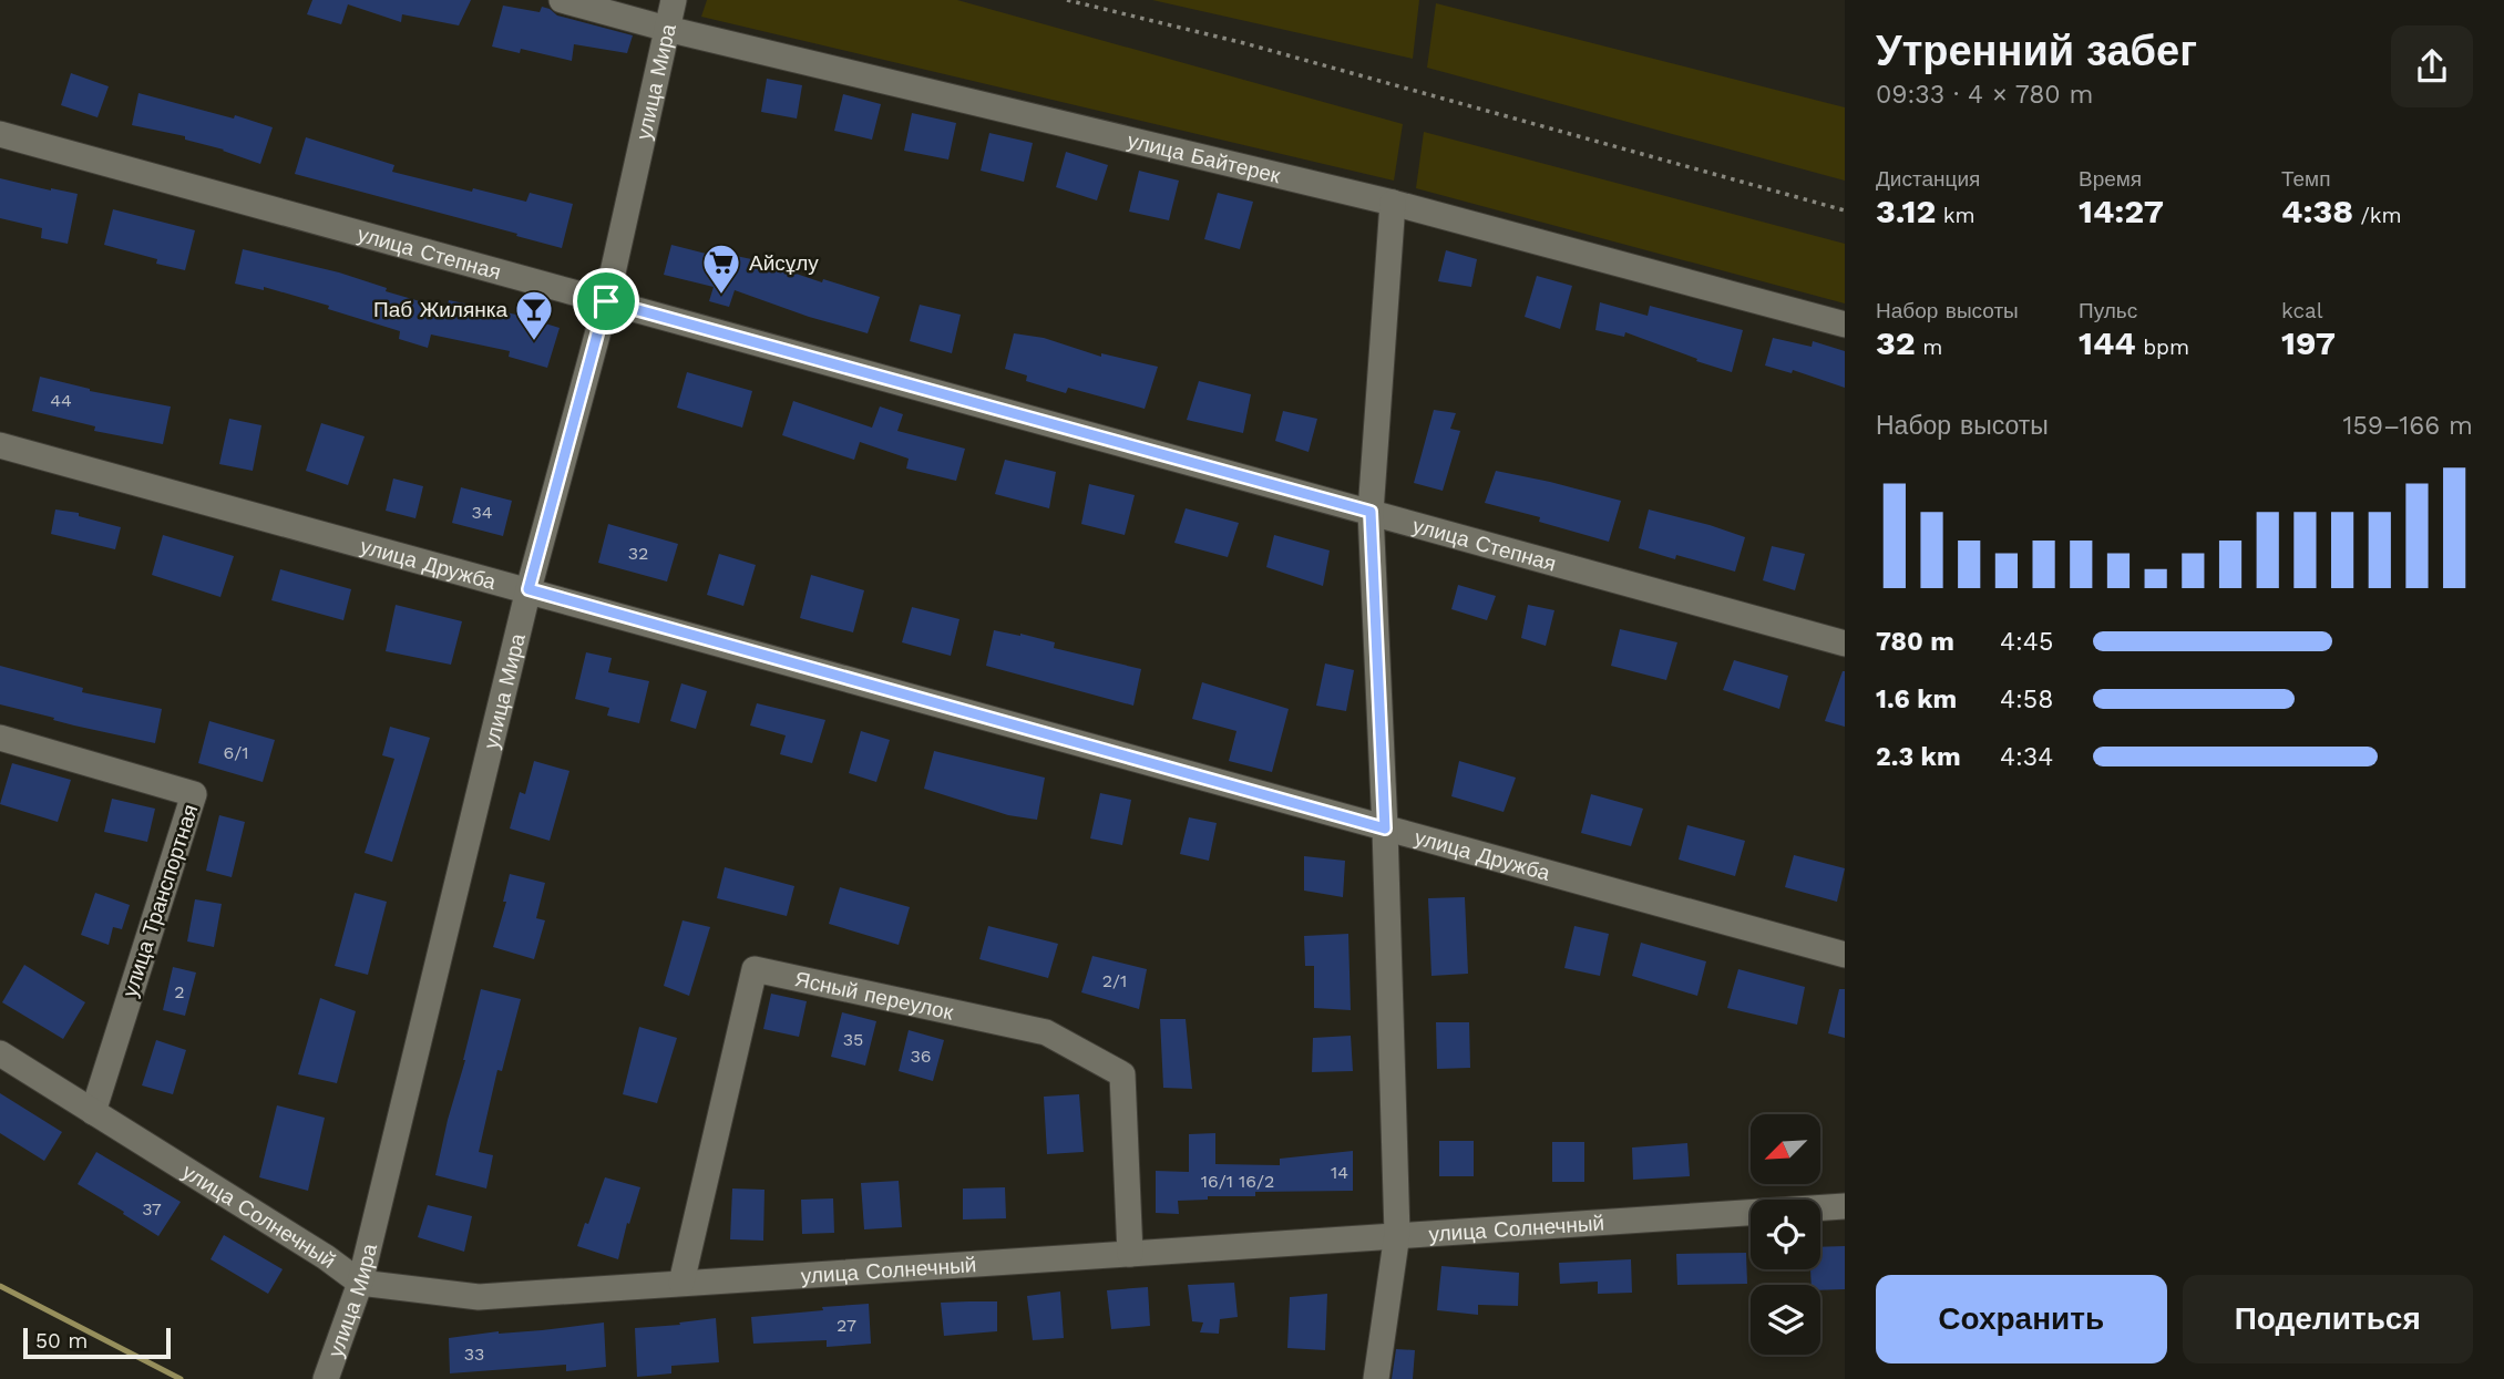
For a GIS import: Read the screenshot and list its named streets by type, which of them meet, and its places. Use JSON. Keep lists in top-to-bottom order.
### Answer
{
  "streets": {
    "street": [
      "улица Мира",
      "улица Байтерек",
      "улица Степная",
      "улица Дружба",
      "улица Транспортная",
      "Ясный переулок",
      "улица Солнечный"
    ]
  },
  "crossings": [
    ["улица Мира", "улица Байтерек"],
    ["улица Мира", "улица Степная"],
    ["улица Мира", "улица Дружба"],
    ["улица Мира", "улица Солнечный"],
    ["улица Транспортная", "улица Солнечный"],
    ["Ясный переулок", "улица Солнечный"]
  ],
  "places": {
    "supermarket": ["Айсұлу"],
    "bar": ["Паб Жилянка"]
  },
  "house_numbers": [
    "44",
    "34",
    "32",
    "6/1",
    "2/1",
    "2",
    "35",
    "36",
    "14",
    "16/1 16/2",
    "37",
    "27",
    "33"
  ],
  "scale_bar": "50 m",
  "north": "bottom left",
  "page": {
    "heading": ["Утренний забег", "09:33 · 4 × 780 m"],
    "stats": [
      ["Дистанция", "3.12 km"],
      ["Время", "14:27"],
      ["Темп", "4:38 /km"],
      ["Набор высоты", "32 m"],
      ["Пульс", "144 bpm"],
      ["kcal", "197"]
    ],
    "chart": ["Набор высоты", "159–166 m"],
    "list": [
      {
        "name": "780 m",
        "note": "4:45"
      },
      {
        "name": "1.6 km",
        "note": "4:58"
      },
      {
        "name": "2.3 km",
        "note": "4:34"
      }
    ],
    "buttons": ["Сохранить", "Поделиться"],
    "scale": "50 m"
  }
}
